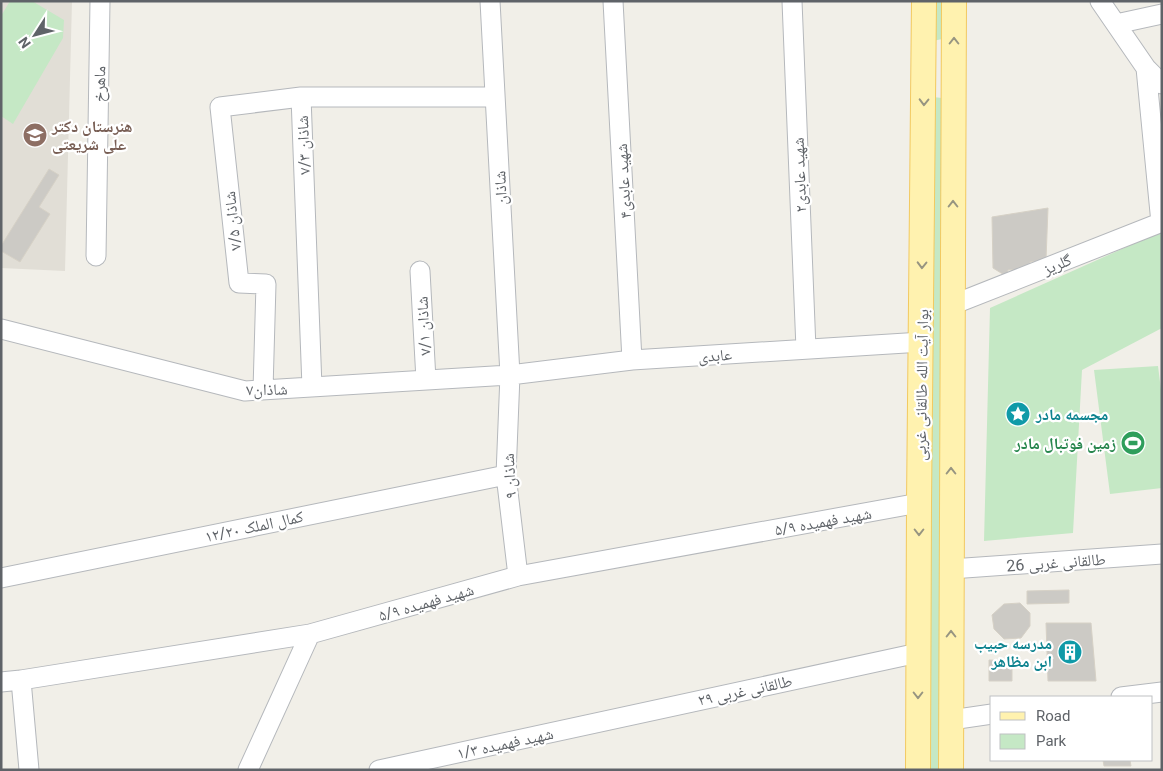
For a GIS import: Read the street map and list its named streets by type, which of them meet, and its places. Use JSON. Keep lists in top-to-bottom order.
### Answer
{
  "streets": {
    "main road": ["بوار آیت الله طالقانی غربی"],
    "street": [
      "ماهرخ",
      "شاذان ۷/۳",
      "شهید عابدی۲",
      "شهید عابدی۴",
      "شاذان",
      "شاذان ۷/۵",
      "گلریز",
      "شاذان ۷/۱",
      "عابدی",
      "شاذان۷",
      "شاذان ۹",
      "شهید فهمیده ۵/۹",
      "کمال الملک ۱۲/۲۰",
      "طالقانی غربی 26",
      "طالقانی غربی ۲۹",
      "شهید فهمیده ۱/۳"
    ]
  },
  "crossings": [
    ["شاذان ۷/۳", "شاذان"],
    ["شاذان ۷/۳", "شاذان ۷/۵"],
    ["شاذان ۷/۳", "شاذان۷"],
    ["شهید عابدی۲", "عابدی"],
    ["شهید عابدی۴", "عابدی"],
    ["شاذان", "عابدی"],
    ["شاذان", "شاذان۷"],
    ["شاذان", "شاذان ۹"],
    ["شاذان ۷/۵", "شاذان۷"],
    ["گلریز", "بوار آیت الله طالقانی غربی"],
    ["شاذان ۷/۱", "شاذان۷"],
    ["عابدی", "بوار آیت الله طالقانی غربی"],
    ["عابدی", "شاذان۷"],
    ["عابدی", "شاذان ۹"],
    ["بوار آیت الله طالقانی غربی", "شهید فهمیده ۵/۹"],
    ["بوار آیت الله طالقانی غربی", "طالقانی غربی 26"],
    ["بوار آیت الله طالقانی غربی", "طالقانی غربی ۲۹"],
    ["شاذان۷", "شاذان ۹"],
    ["شاذان ۹", "شهید فهمیده ۵/۹"],
    ["شاذان ۹", "کمال الملک ۱۲/۲۰"],
    ["طالقانی غربی ۲۹", "شهید فهمیده ۱/۳"]
  ],
  "places": {
    "school or university": ["هنرستان دکتر علی شریعتی"],
    "place": ["مجسمه مادر"],
    "sports": ["زمین فوتبال مادر"],
    "building": ["مدرسه حبیب ابن مظاهر"]
  },
  "legend": ["Road", "Park"],
  "north": "bottom left"
}
